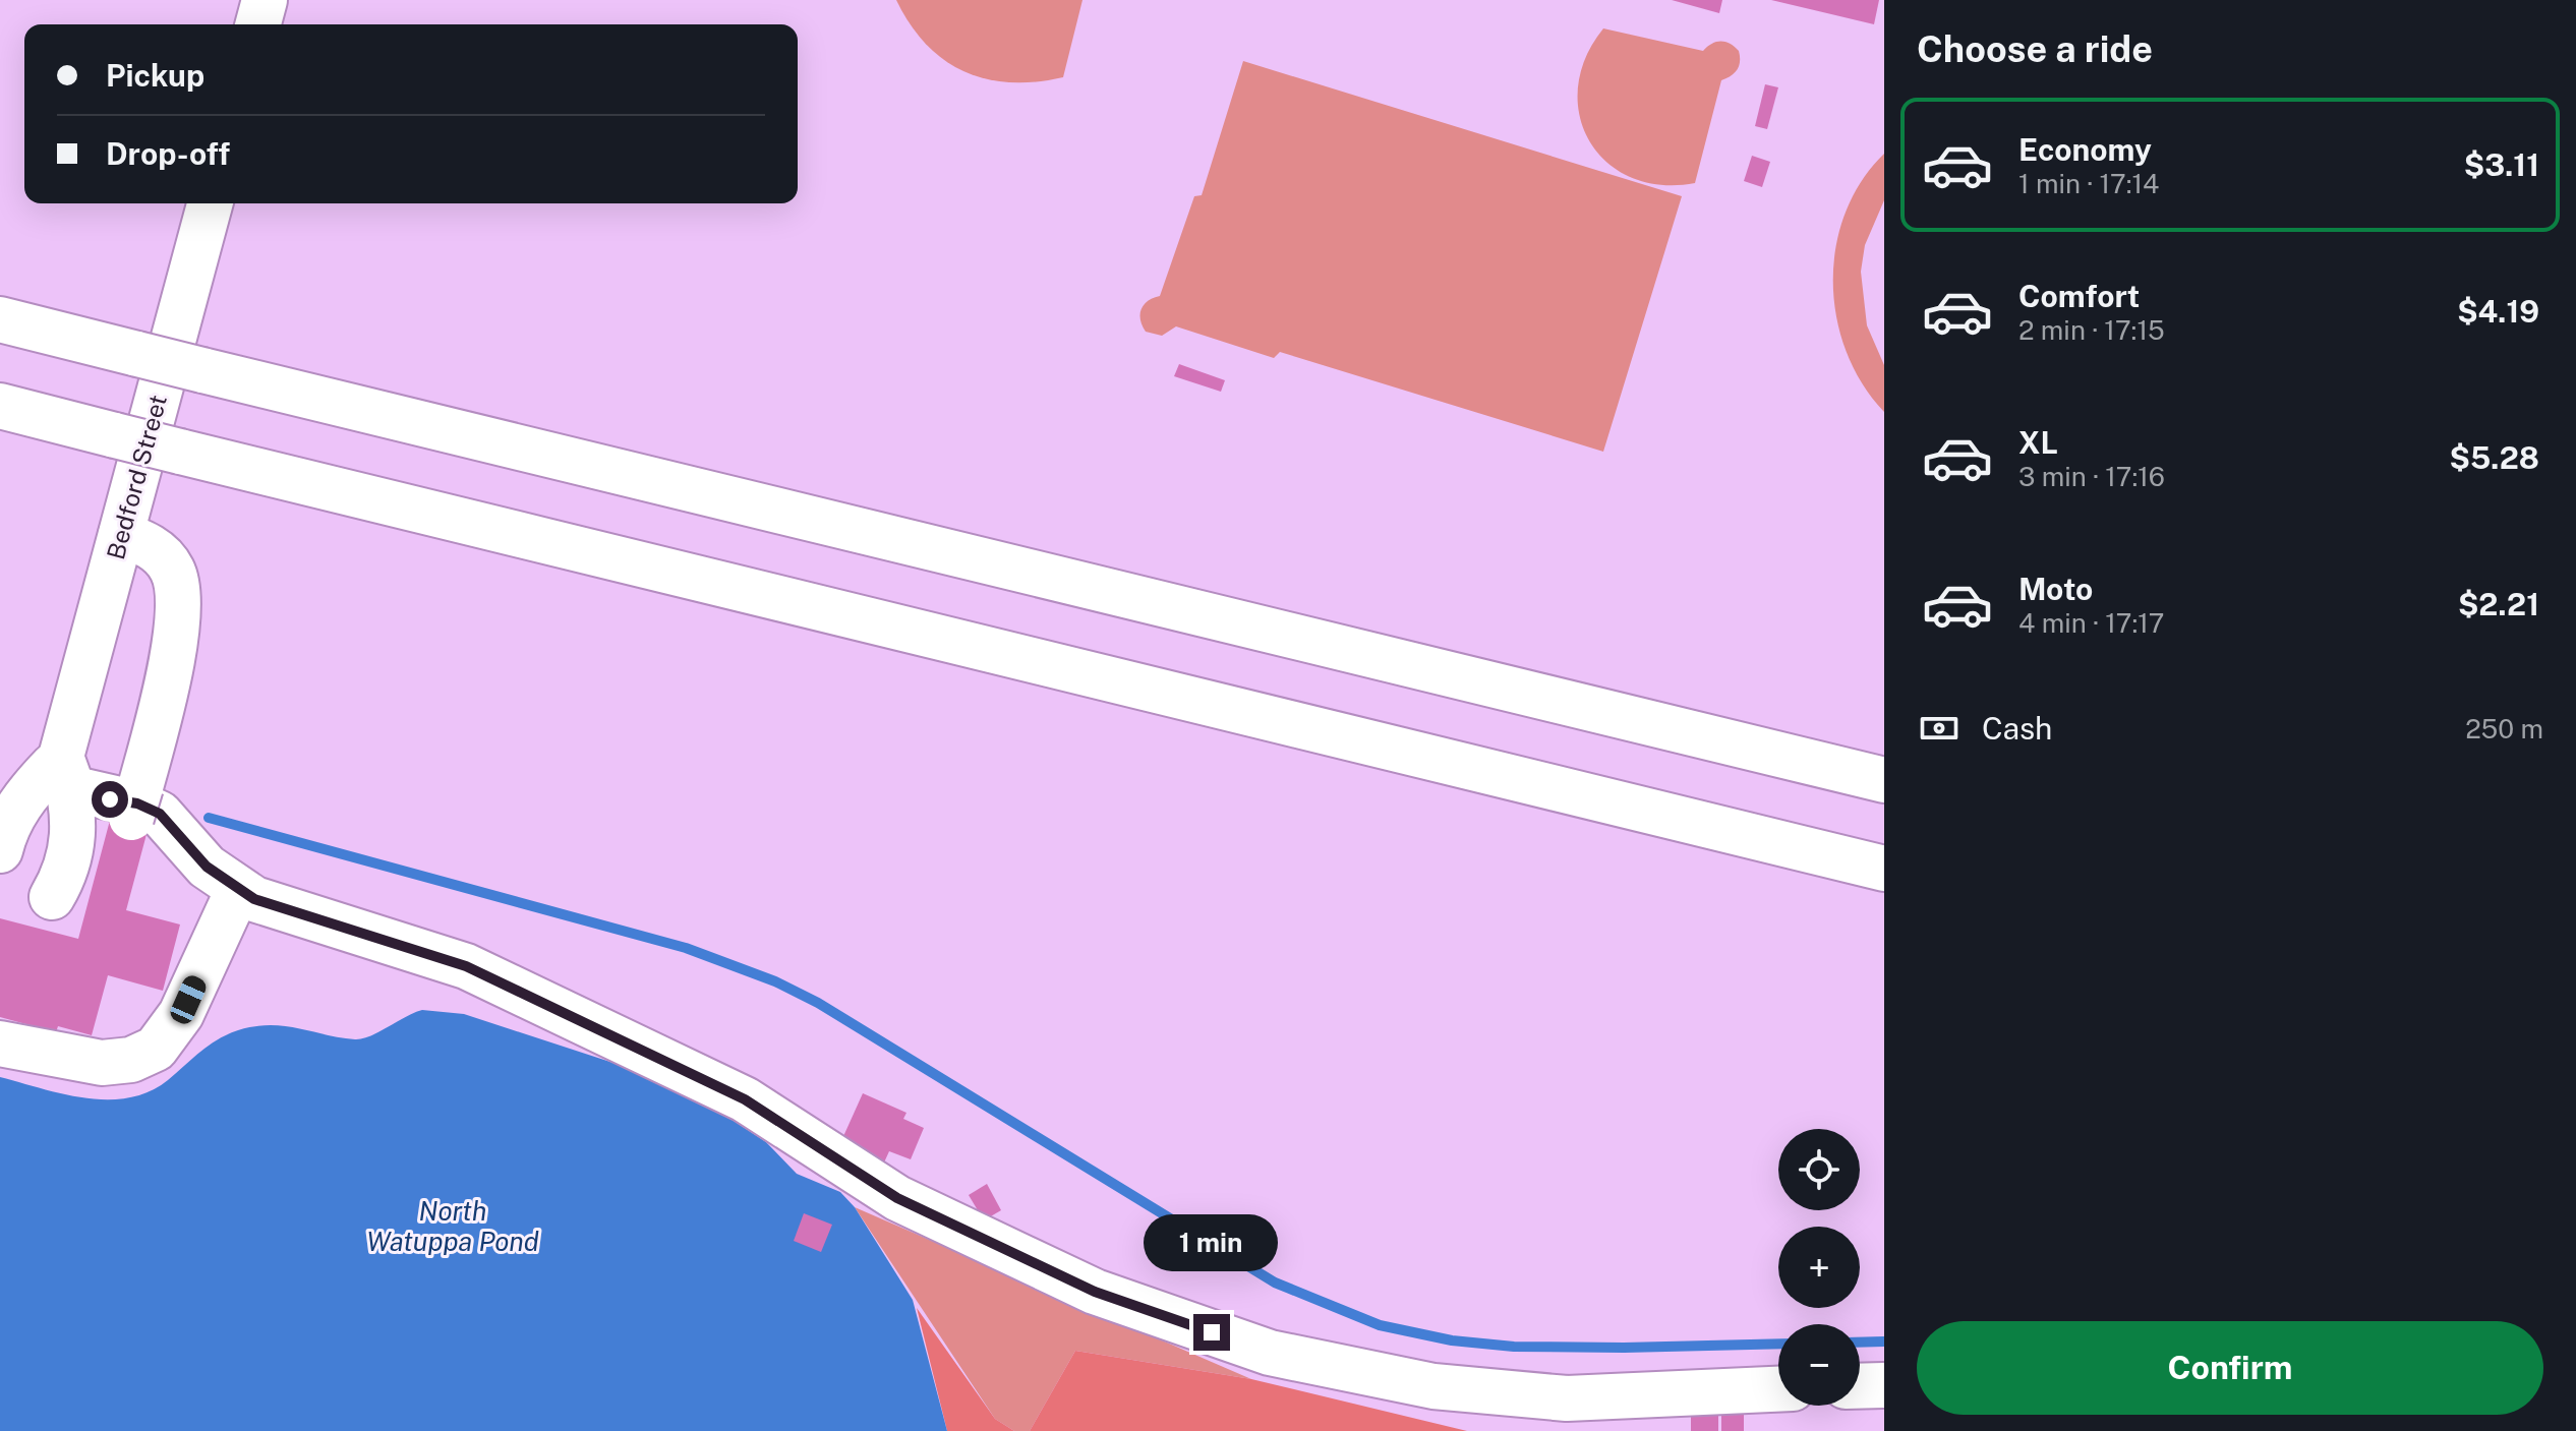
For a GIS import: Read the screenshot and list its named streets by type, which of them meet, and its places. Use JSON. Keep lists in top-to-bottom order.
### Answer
{
  "streets": {
    "main road": ["Bedford Street"]
  },
  "water": ["North Watuppa Pond"],
  "page": {
    "heading": "Choose a ride",
    "banner": ["Pickup", "Drop-off"],
    "list": [
      {
        "name": "Economy",
        "note": "1 min · 17:14",
        "value": "$3.11"
      },
      {
        "name": "Comfort",
        "note": "2 min · 17:15",
        "value": "$4.19"
      },
      {
        "name": "XL",
        "note": "3 min · 17:16",
        "value": "$5.28"
      },
      {
        "name": "Moto",
        "note": "4 min · 17:17",
        "value": "$2.21"
      }
    ],
    "pay": ["Cash", "250 m"],
    "map_buttons": ["+", "−"],
    "bubble": "1 min",
    "buttons": "Confirm"
  }
}
